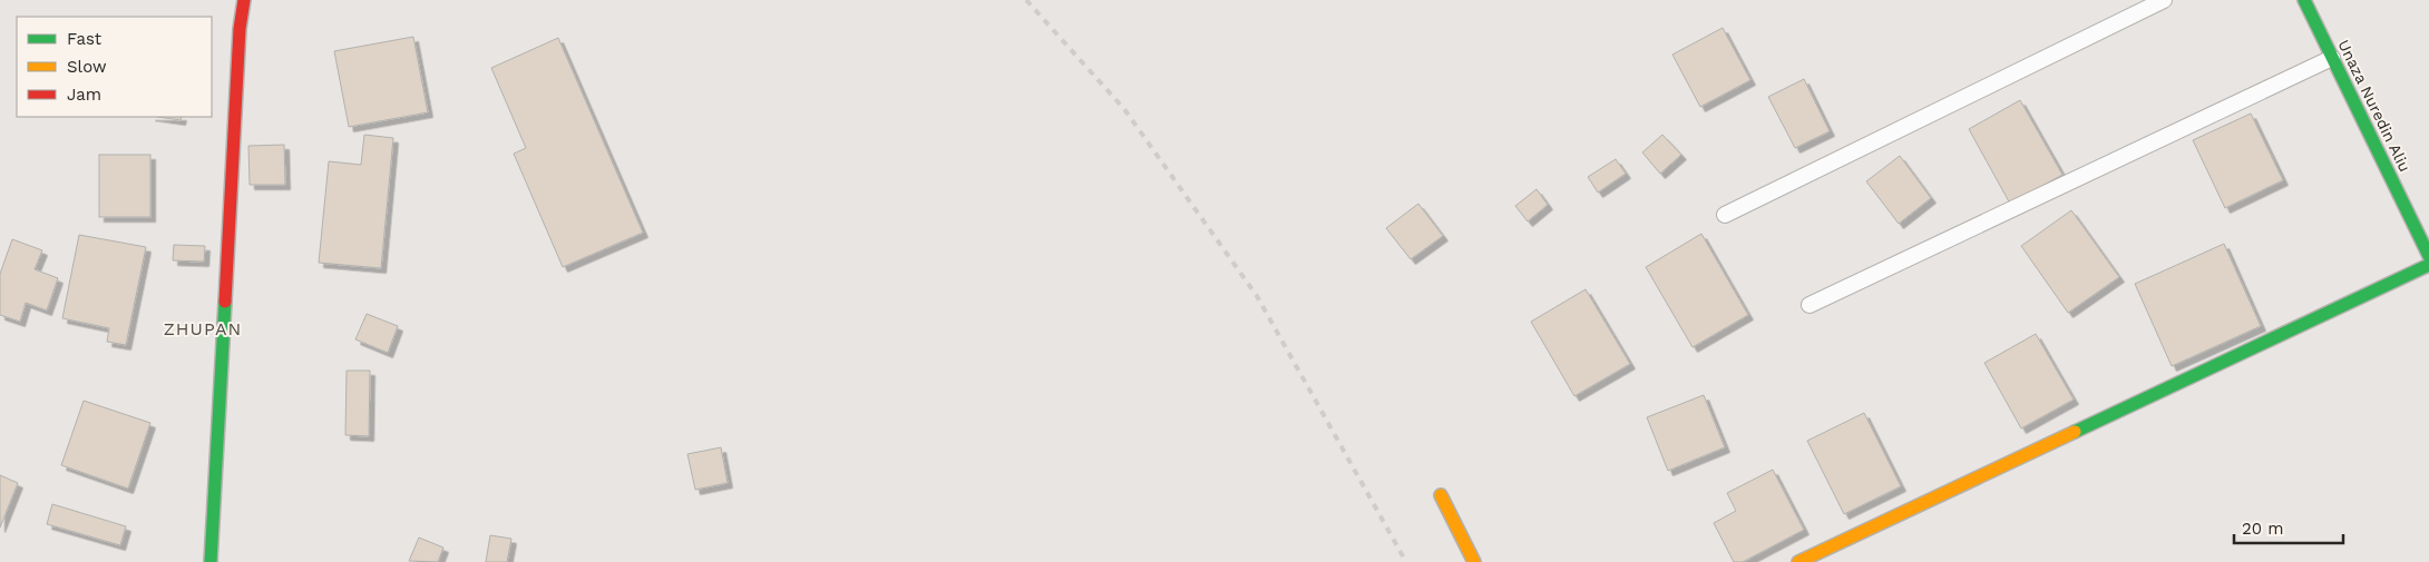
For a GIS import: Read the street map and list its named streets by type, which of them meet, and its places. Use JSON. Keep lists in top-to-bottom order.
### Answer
{
  "streets": {
    "street": ["Unaza Nuredin Aliu"]
  },
  "districts": ["ZHUPAN"],
  "legend": ["Fast", "Slow", "Jam"],
  "scale_bar": "20 m"
}
